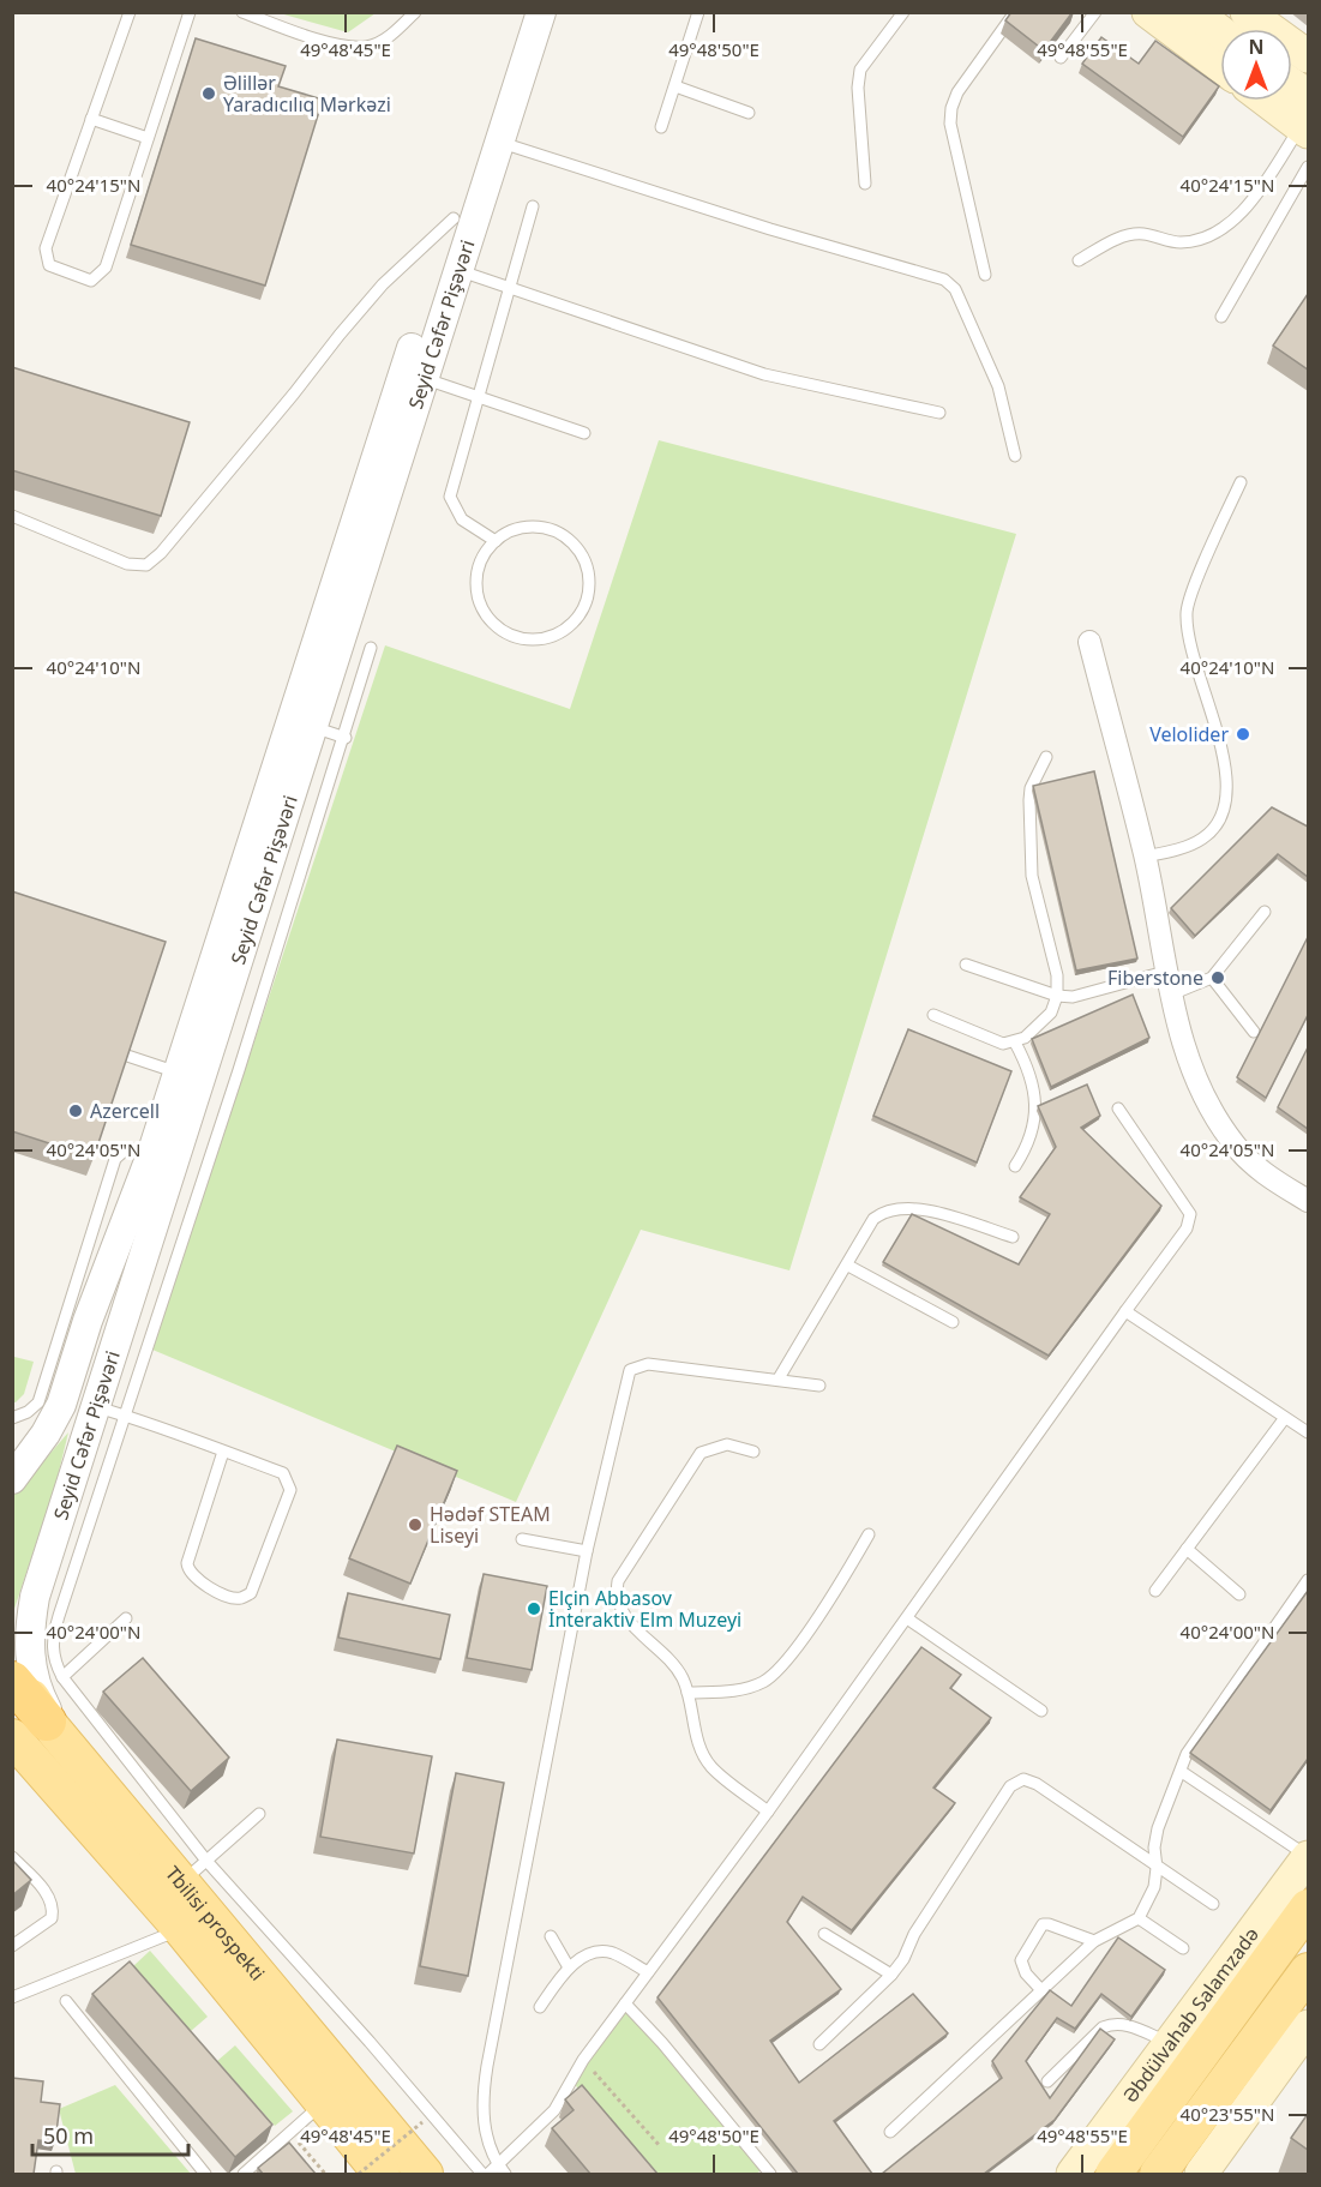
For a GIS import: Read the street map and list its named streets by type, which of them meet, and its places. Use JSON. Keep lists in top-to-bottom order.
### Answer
{
  "streets": {
    "main road": ["Tbilisi prospekti", "Əbdülvahab Salamzadə"],
    "street": ["Seyid Cəfər Pişəvəri"]
  },
  "crossings": [
    ["Seyid Cəfər Pişəvəri", "Tbilisi prospekti"]
  ],
  "places": [
    "Əlillər Yaradıcılıq Mərkəzi",
    "Velolider",
    "Fiberstone",
    "Azercell",
    "Hədəf STEAM Liseyi",
    "Elçin Abbasov İnteraktiv Elm Muzeyi"
  ],
  "scale_bar": "50 m",
  "north": "top",
  "coordinates": [
    "49°48'45\"E",
    "49°48'50\"E",
    "49°48'55\"E",
    "40°24'15\"N",
    "40°24'10\"N",
    "40°24'05\"N",
    "40°24'00\"N",
    "40°23'55\"N"
  ]
}
